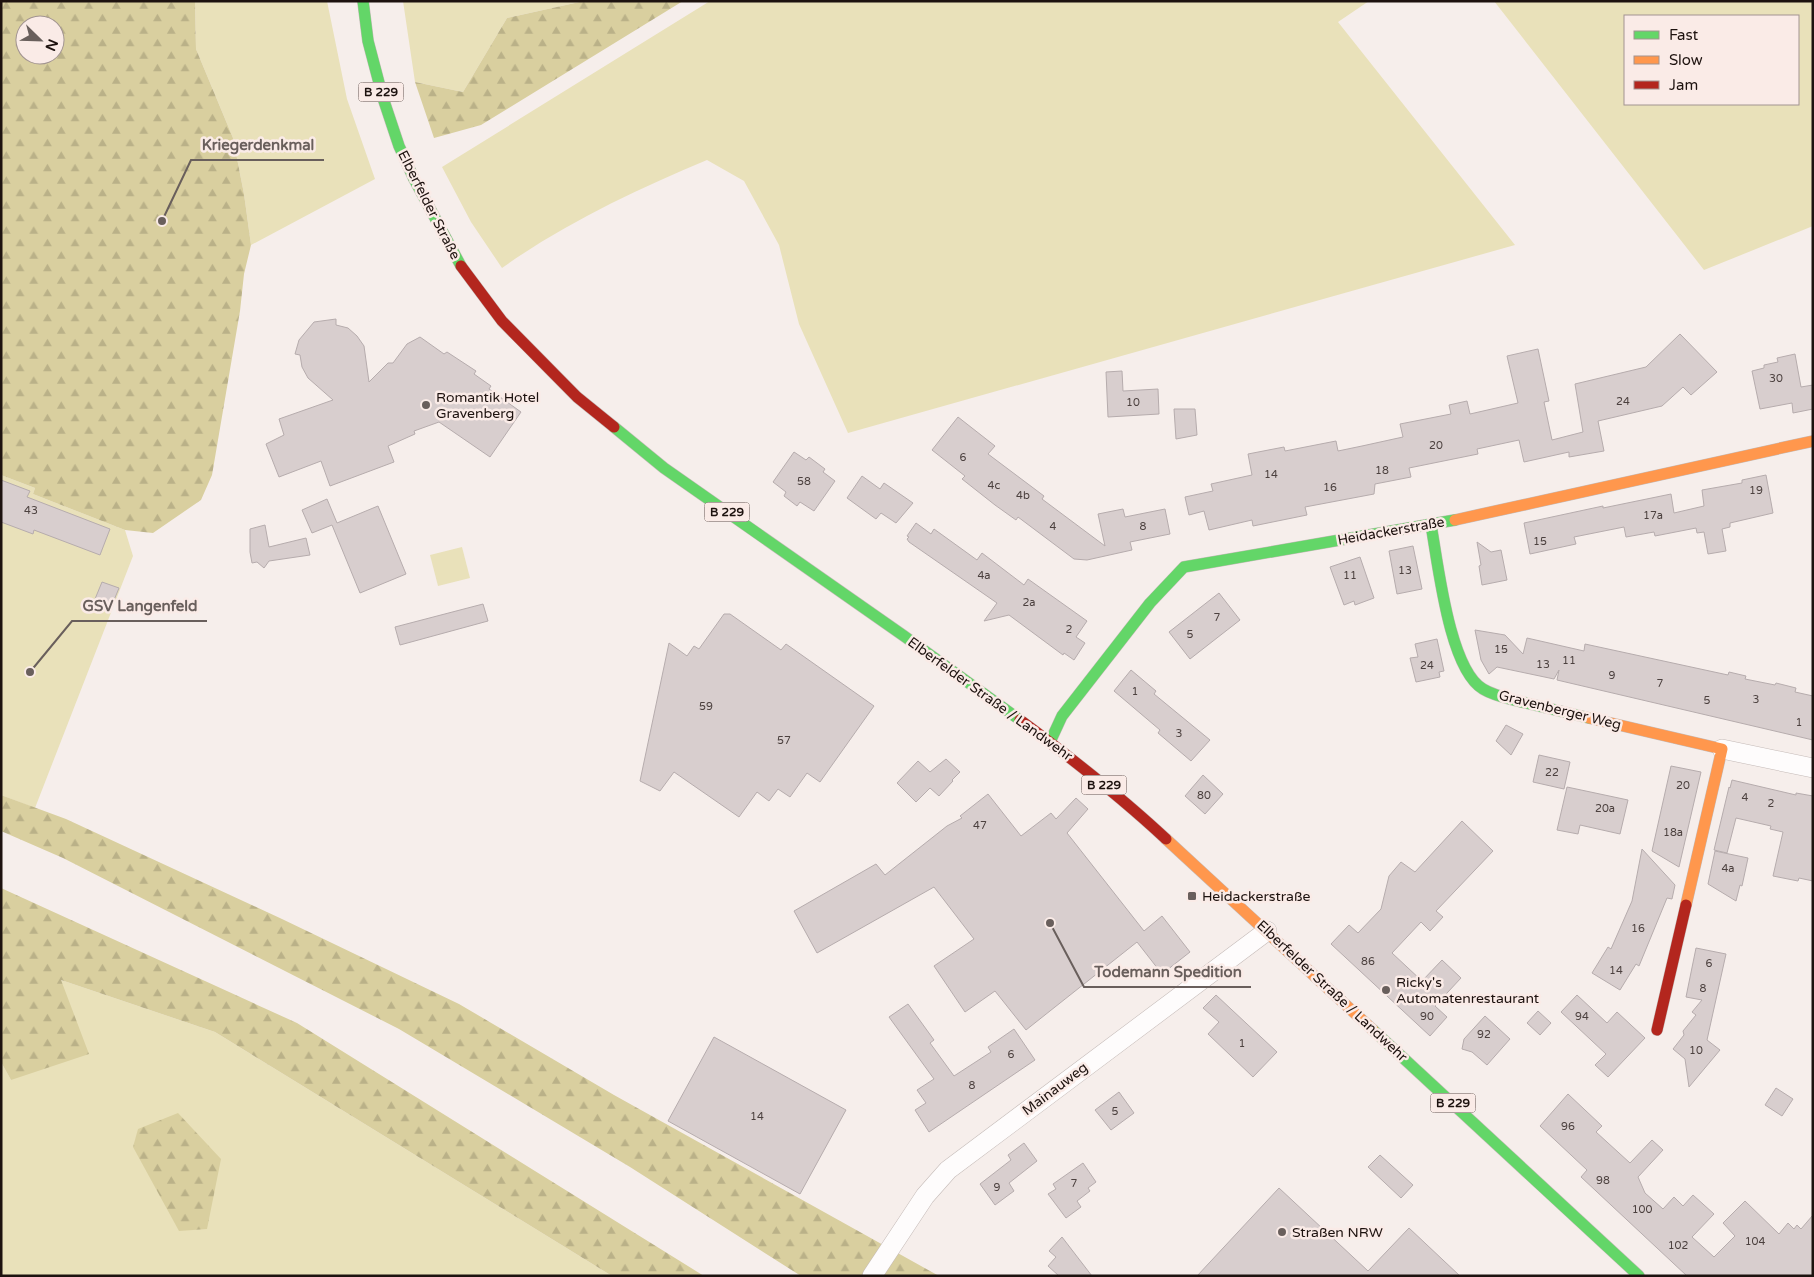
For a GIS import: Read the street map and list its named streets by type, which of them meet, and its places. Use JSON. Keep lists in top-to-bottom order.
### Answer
{
  "streets": {
    "main road": [
      "B 229",
      "Elberfelder Straße",
      "Heidackerstraße",
      "Elberfelder Straße / Landwehr",
      "Gravenberger Weg"
    ],
    "street": ["Mainauweg"]
  },
  "crossings": [
    ["Elberfelder Straße", "Elberfelder Straße / Landwehr"],
    ["Heidackerstraße", "Elberfelder Straße / Landwehr"],
    ["Heidackerstraße", "Gravenberger Weg"],
    ["Elberfelder Straße / Landwehr", "Mainauweg"]
  ],
  "places": {
    "other": [
      "Kriegerdenkmal",
      "Romantik Hotel Gravenberg",
      "GSV Langenfeld",
      "Todemann Spedition",
      "Ricky's Automatenrestaurant",
      "Straßen NRW"
    ],
    "transit": ["Heidackerstraße"]
  },
  "house_numbers": [
    "30",
    "24",
    "10",
    "20",
    "6",
    "18",
    "14",
    "58",
    "4c",
    "16",
    "19",
    "4b",
    "43",
    "17a",
    "4",
    "8",
    "15",
    "13",
    "4a",
    "11",
    "2a",
    "7",
    "2",
    "5",
    "15",
    "11",
    "13",
    "24",
    "9",
    "7",
    "1",
    "3",
    "5",
    "59",
    "1",
    "3",
    "57",
    "22",
    "20",
    "80",
    "4",
    "2",
    "20a",
    "47",
    "18a",
    "4a",
    "16",
    "86",
    "6",
    "14",
    "8",
    "90",
    "94",
    "92",
    "1",
    "10",
    "6",
    "8",
    "5",
    "14",
    "96",
    "98",
    "7",
    "9",
    "100",
    "104",
    "102"
  ],
  "legend": ["Fast", "Slow", "Jam"],
  "north": "bottom right"
}
